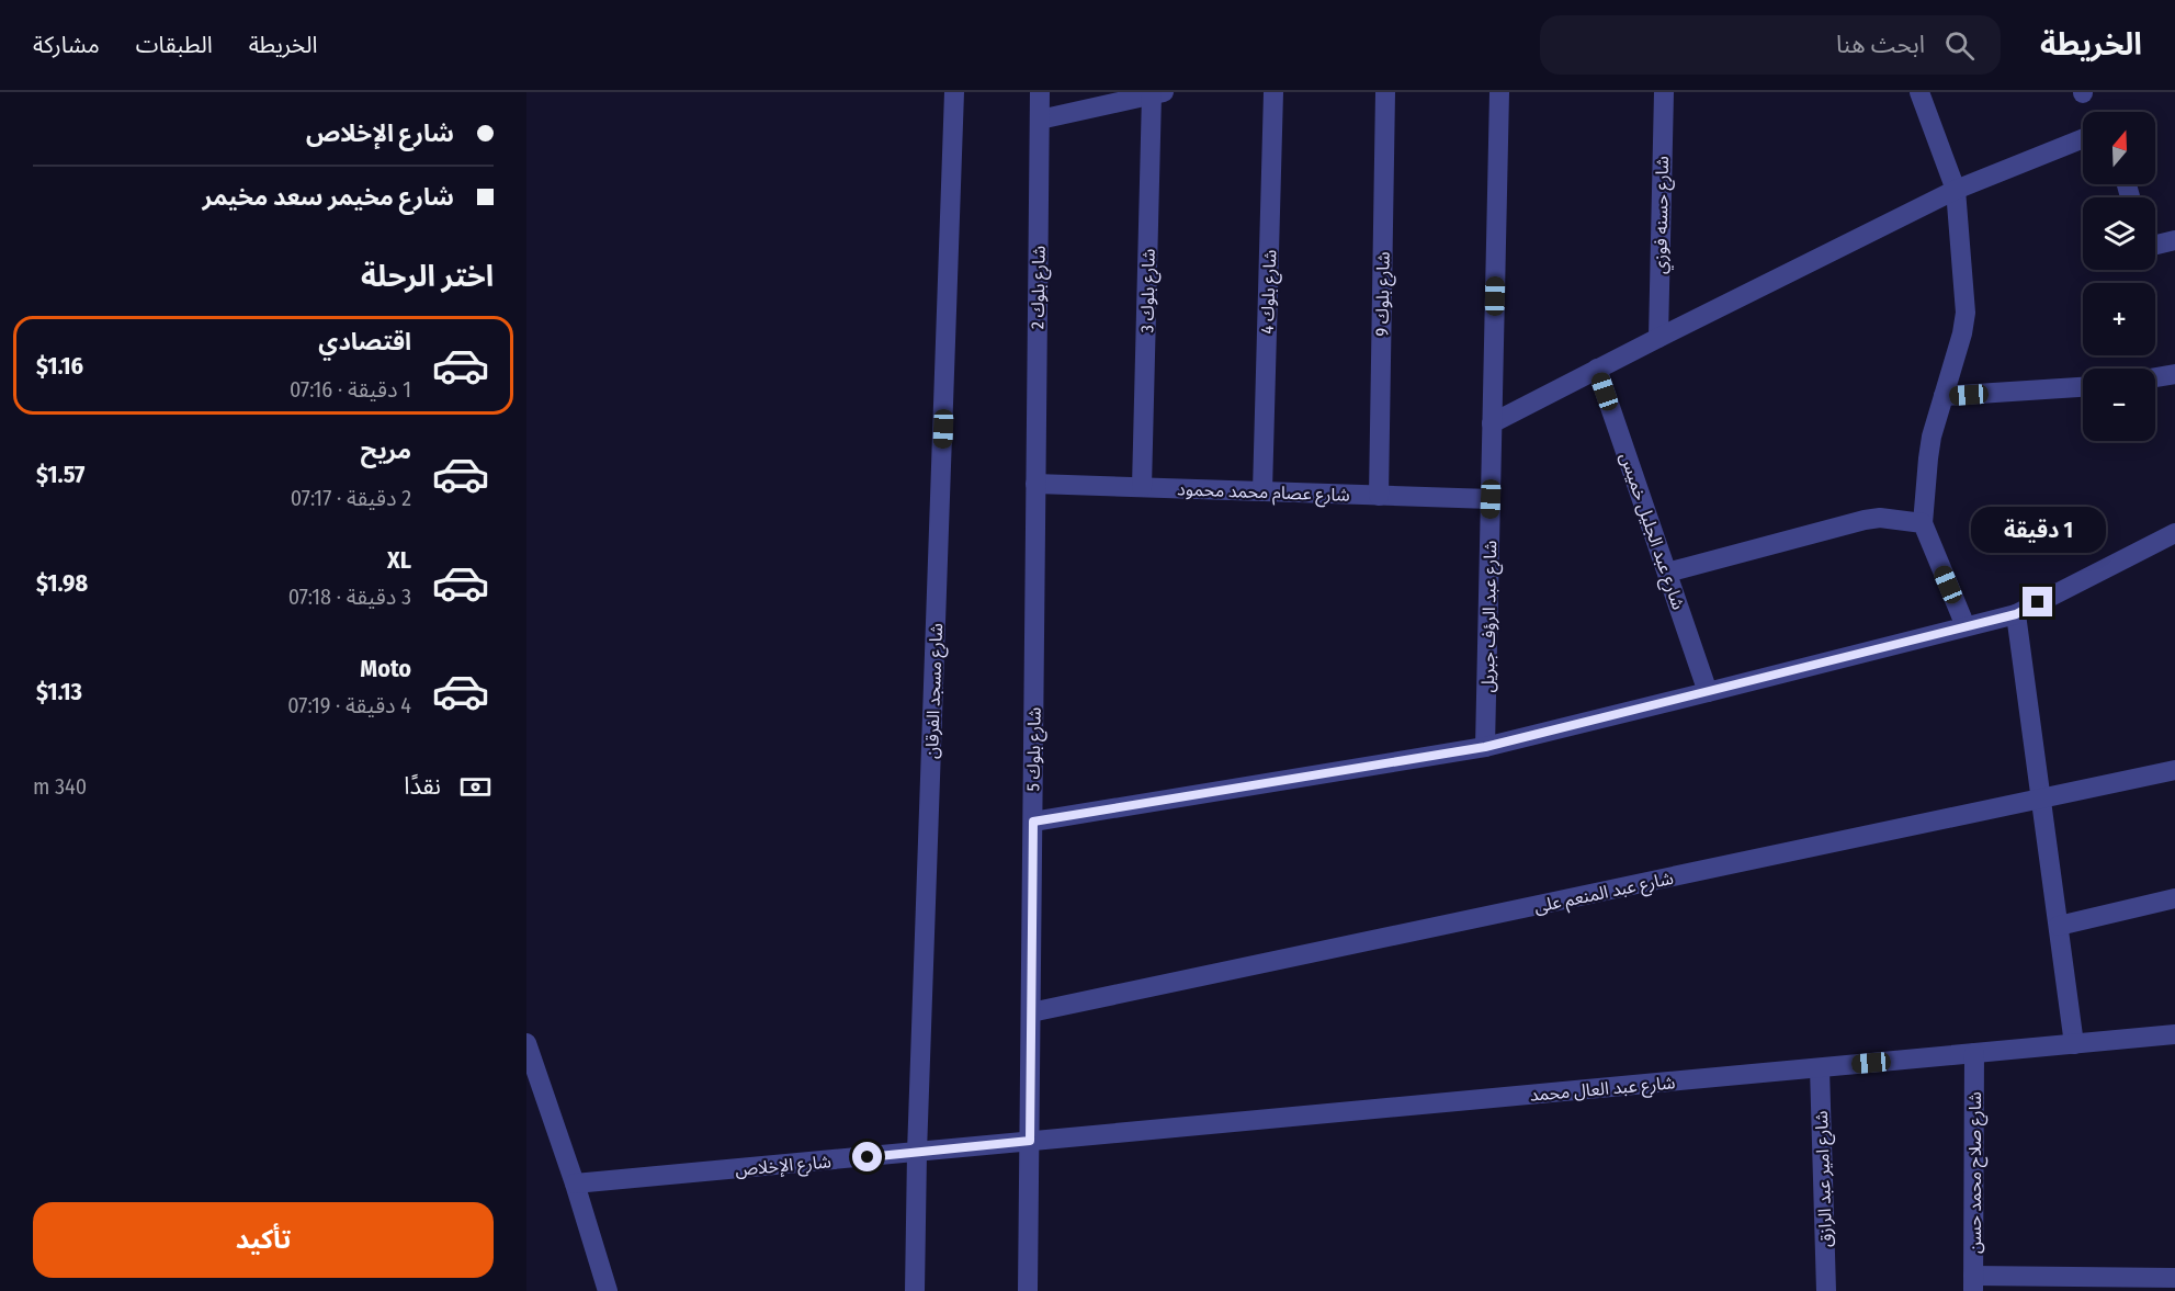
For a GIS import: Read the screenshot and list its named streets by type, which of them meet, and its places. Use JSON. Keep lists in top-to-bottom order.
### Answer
{
  "streets": {
    "street": [
      "شارع حسنه فوزي",
      "شارع بلوك 2",
      "شارع بلوك 3",
      "شارع بلوك 4",
      "شارع بلوك 9",
      "شارع عصام محمد محمود",
      "شارع عبد الجليل خميس",
      "شارع عبد الرؤف جبريل",
      "شارع مسجد الفرقان",
      "شارع بلوك 5",
      "شارع عبد المنعم على",
      "شارع عبد العال محمد",
      "شارع الإخلاص",
      "شارع صلاح محمد حسن",
      "شارع امير عبد الرازق"
    ]
  },
  "crossings": [
    ["شارع بلوك 2", "شارع عصام محمد محمود"],
    ["شارع بلوك 2", "شارع بلوك 5"],
    ["شارع بلوك 3", "شارع عصام محمد محمود"],
    ["شارع بلوك 4", "شارع عصام محمد محمود"],
    ["شارع بلوك 9", "شارع عصام محمد محمود"],
    ["شارع عصام محمد محمود", "شارع عبد الرؤف جبريل"],
    ["شارع عصام محمد محمود", "شارع بلوك 5"],
    ["شارع مسجد الفرقان", "شارع الإخلاص"],
    ["شارع بلوك 5", "شارع عبد المنعم على"],
    ["شارع بلوك 5", "شارع عبد العال محمد"],
    ["شارع بلوك 5", "شارع الإخلاص"],
    ["شارع عبد العال محمد", "شارع الإخلاص"],
    ["شارع عبد العال محمد", "شارع صلاح محمد حسن"],
    ["شارع عبد العال محمد", "شارع امير عبد الرازق"]
  ],
  "north": "top",
  "page": {
    "header": "الخريطة",
    "search": "ابحث هنا",
    "nav": ["الخريطة", "الطبقات", "مشاركة"],
    "banner": ["شارع الإخلاص", "شارع مخيمر سعد مخيمر"],
    "map_buttons": ["+", "−"],
    "heading": "اختر الرحلة",
    "list": [
      {
        "name": "اقتصادي",
        "note": "1 دقيقة · 07:16",
        "value": "$1.16"
      },
      {
        "name": "مريح",
        "note": "2 دقيقة · 07:17",
        "value": "$1.57"
      },
      {
        "name": "XL",
        "note": "3 دقيقة · 07:18",
        "value": "$1.98"
      },
      {
        "name": "Moto",
        "note": "4 دقيقة · 07:19",
        "value": "$1.13"
      }
    ],
    "bubble": "1 دقيقة",
    "pay": ["نقدًا", "340 m"],
    "buttons": "تأكيد"
  }
}
